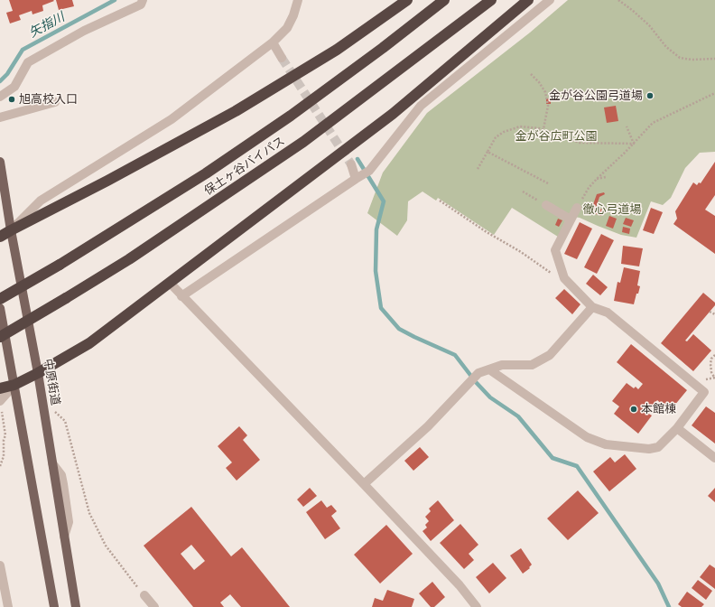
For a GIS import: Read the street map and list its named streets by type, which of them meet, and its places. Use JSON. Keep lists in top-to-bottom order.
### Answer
{
  "streets": {
    "highway": ["保土ヶ谷バイパス"],
    "main road": ["中原街道"]
  },
  "water": ["矢指川"],
  "parks": ["金が谷広町公園", "徹心弓道場"],
  "places": ["金が谷公園弓道場", "旭高校入口", "本館棟"]
}
